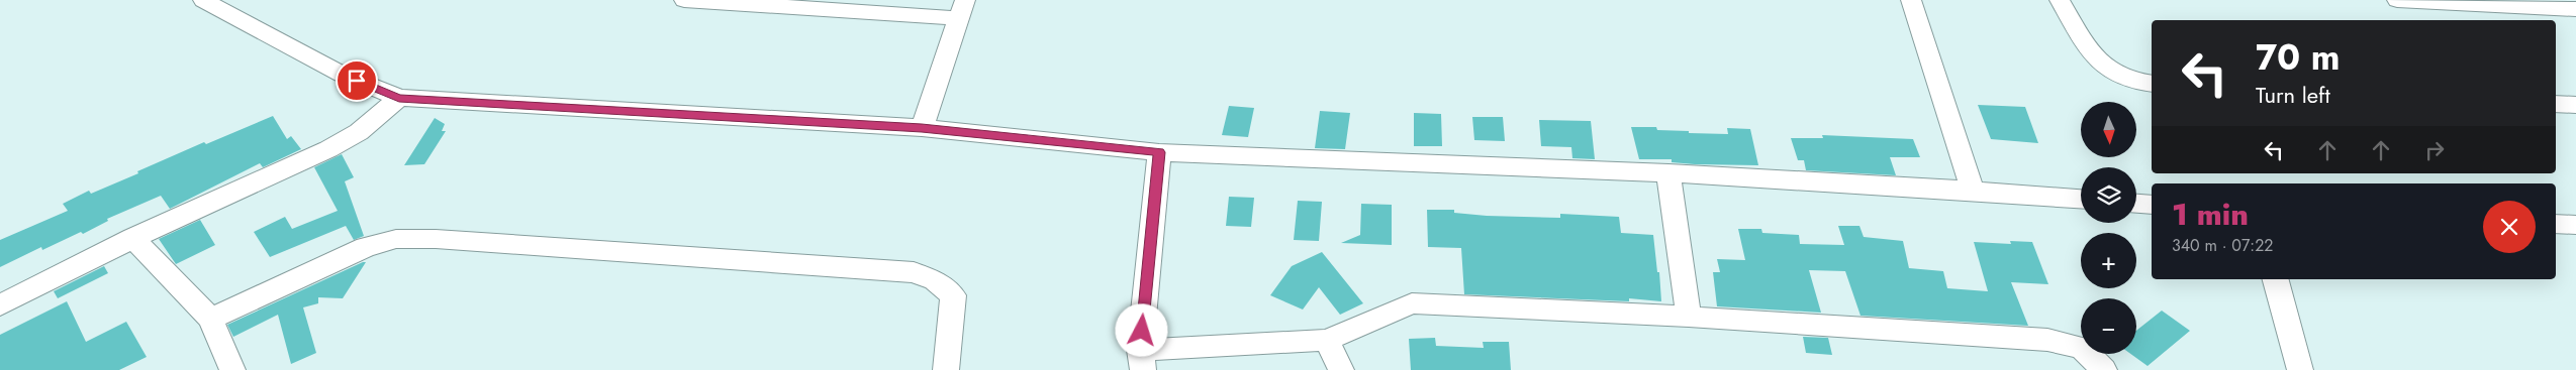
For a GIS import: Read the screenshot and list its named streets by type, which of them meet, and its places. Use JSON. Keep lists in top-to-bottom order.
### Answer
{
  "north": "bottom",
  "page": {
    "turn": ["70 m", "Turn left"],
    "map_buttons": ["+", "−"],
    "heading": ["1 min", "340 m · 07:22"]
  }
}
